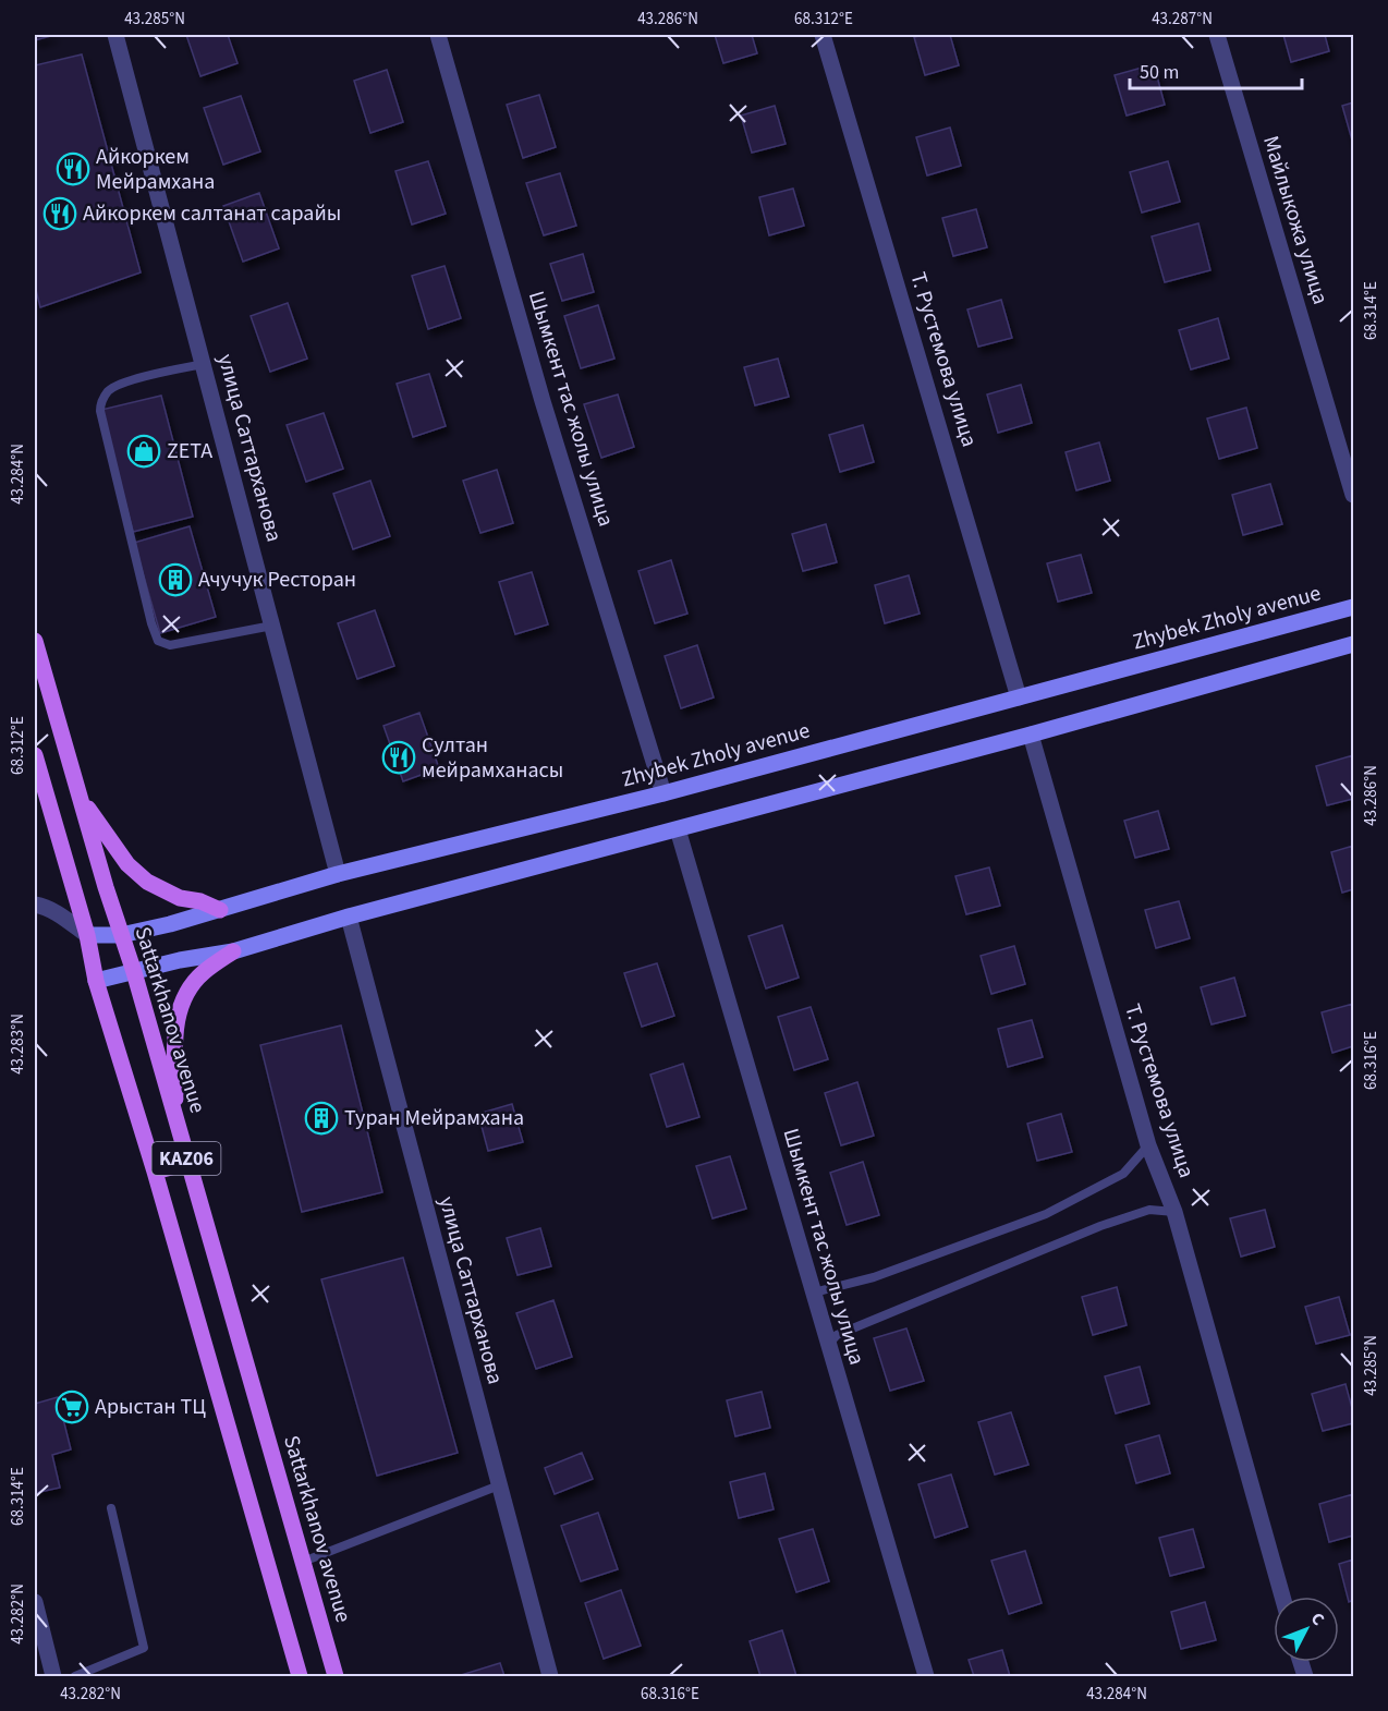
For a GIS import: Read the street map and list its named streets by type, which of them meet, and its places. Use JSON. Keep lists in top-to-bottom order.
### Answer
{
  "streets": {
    "main road": ["Sattarkhanov avenue", "KАZ06"],
    "street": [
      "Майлыкожа улица",
      "Т. Рустемова улица",
      "Шымкент тас жолы улица",
      "улица Саттарханова",
      "Zhybek Zholy avenue"
    ]
  },
  "crossings": [
    ["Т. Рустемова улица", "Zhybek Zholy avenue"],
    ["Шымкент тас жолы улица", "Zhybek Zholy avenue"],
    ["улица Саттарханова", "Zhybek Zholy avenue"],
    ["Zhybek Zholy avenue", "Sattarkhanov avenue"],
    ["Zhybek Zholy avenue", "KАZ06"]
  ],
  "places": {
    "restaurant": ["Айкоркем Мейрамхана", "Айкоркем салтанат сарайы", "Султан мейрамханасы"],
    "shop": ["ZETA"],
    "building": ["Ачучук Ресторан", "Туран Мейрамхана"],
    "supermarket": ["Арыстан ТЦ"]
  },
  "scale_bar": "50 m",
  "north": "top right",
  "coordinates": [
    "43.285°N",
    "43.286°N",
    "68.312°E",
    "43.287°N",
    "68.314°E",
    "43.284°N",
    "43.283°N",
    "68.316°E",
    "43.282°N"
  ]
}
